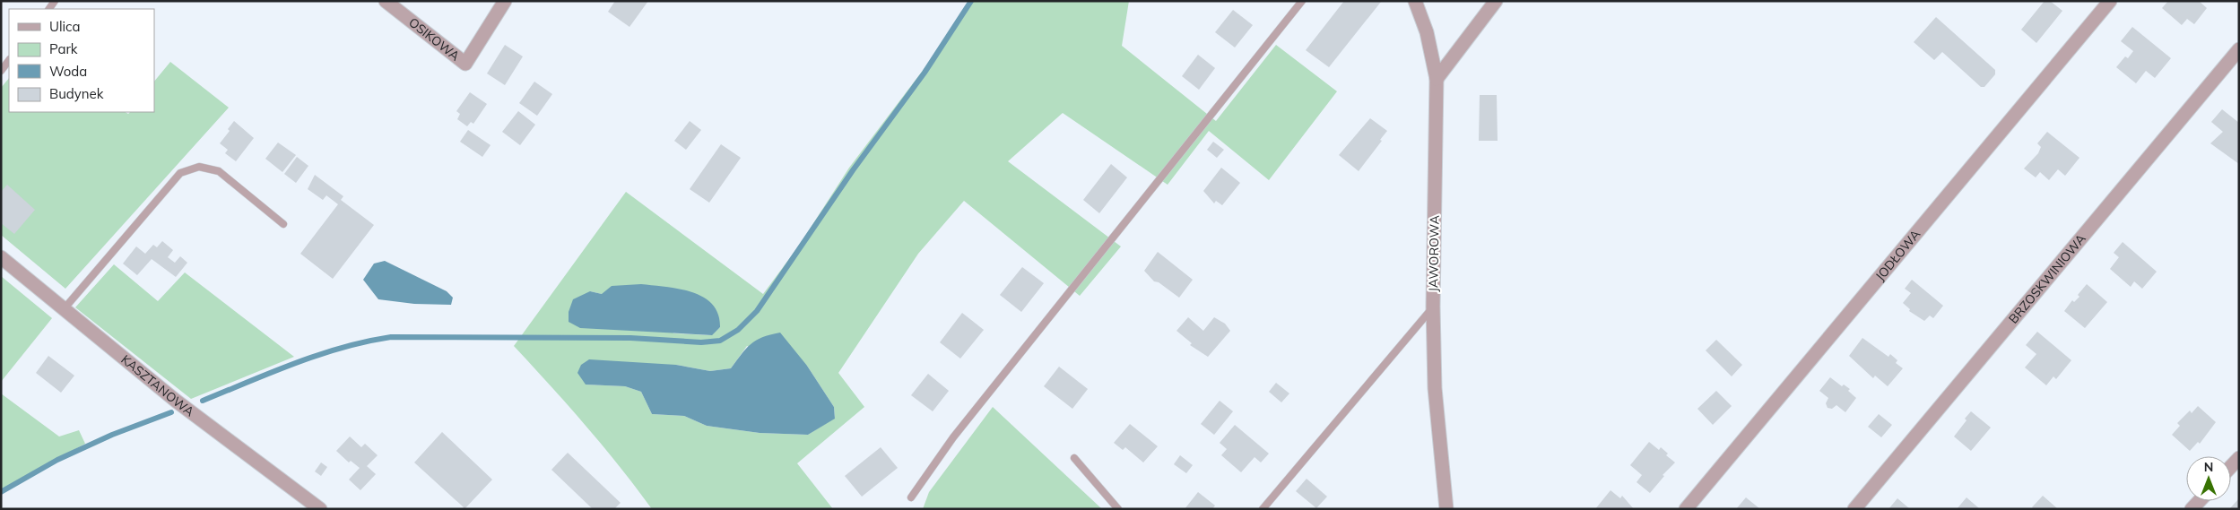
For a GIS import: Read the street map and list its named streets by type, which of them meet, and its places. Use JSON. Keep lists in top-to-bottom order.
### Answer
{
  "streets": {
    "street": [
      "OSIKOWA",
      "JAWOROWA",
      "JODŁOWA",
      "BRZOSKWINIOWA",
      "KASZTANOWA"
    ]
  },
  "legend": [
    "Ulica",
    "Park",
    "Woda",
    "Budynek"
  ],
  "north": "top"
}
